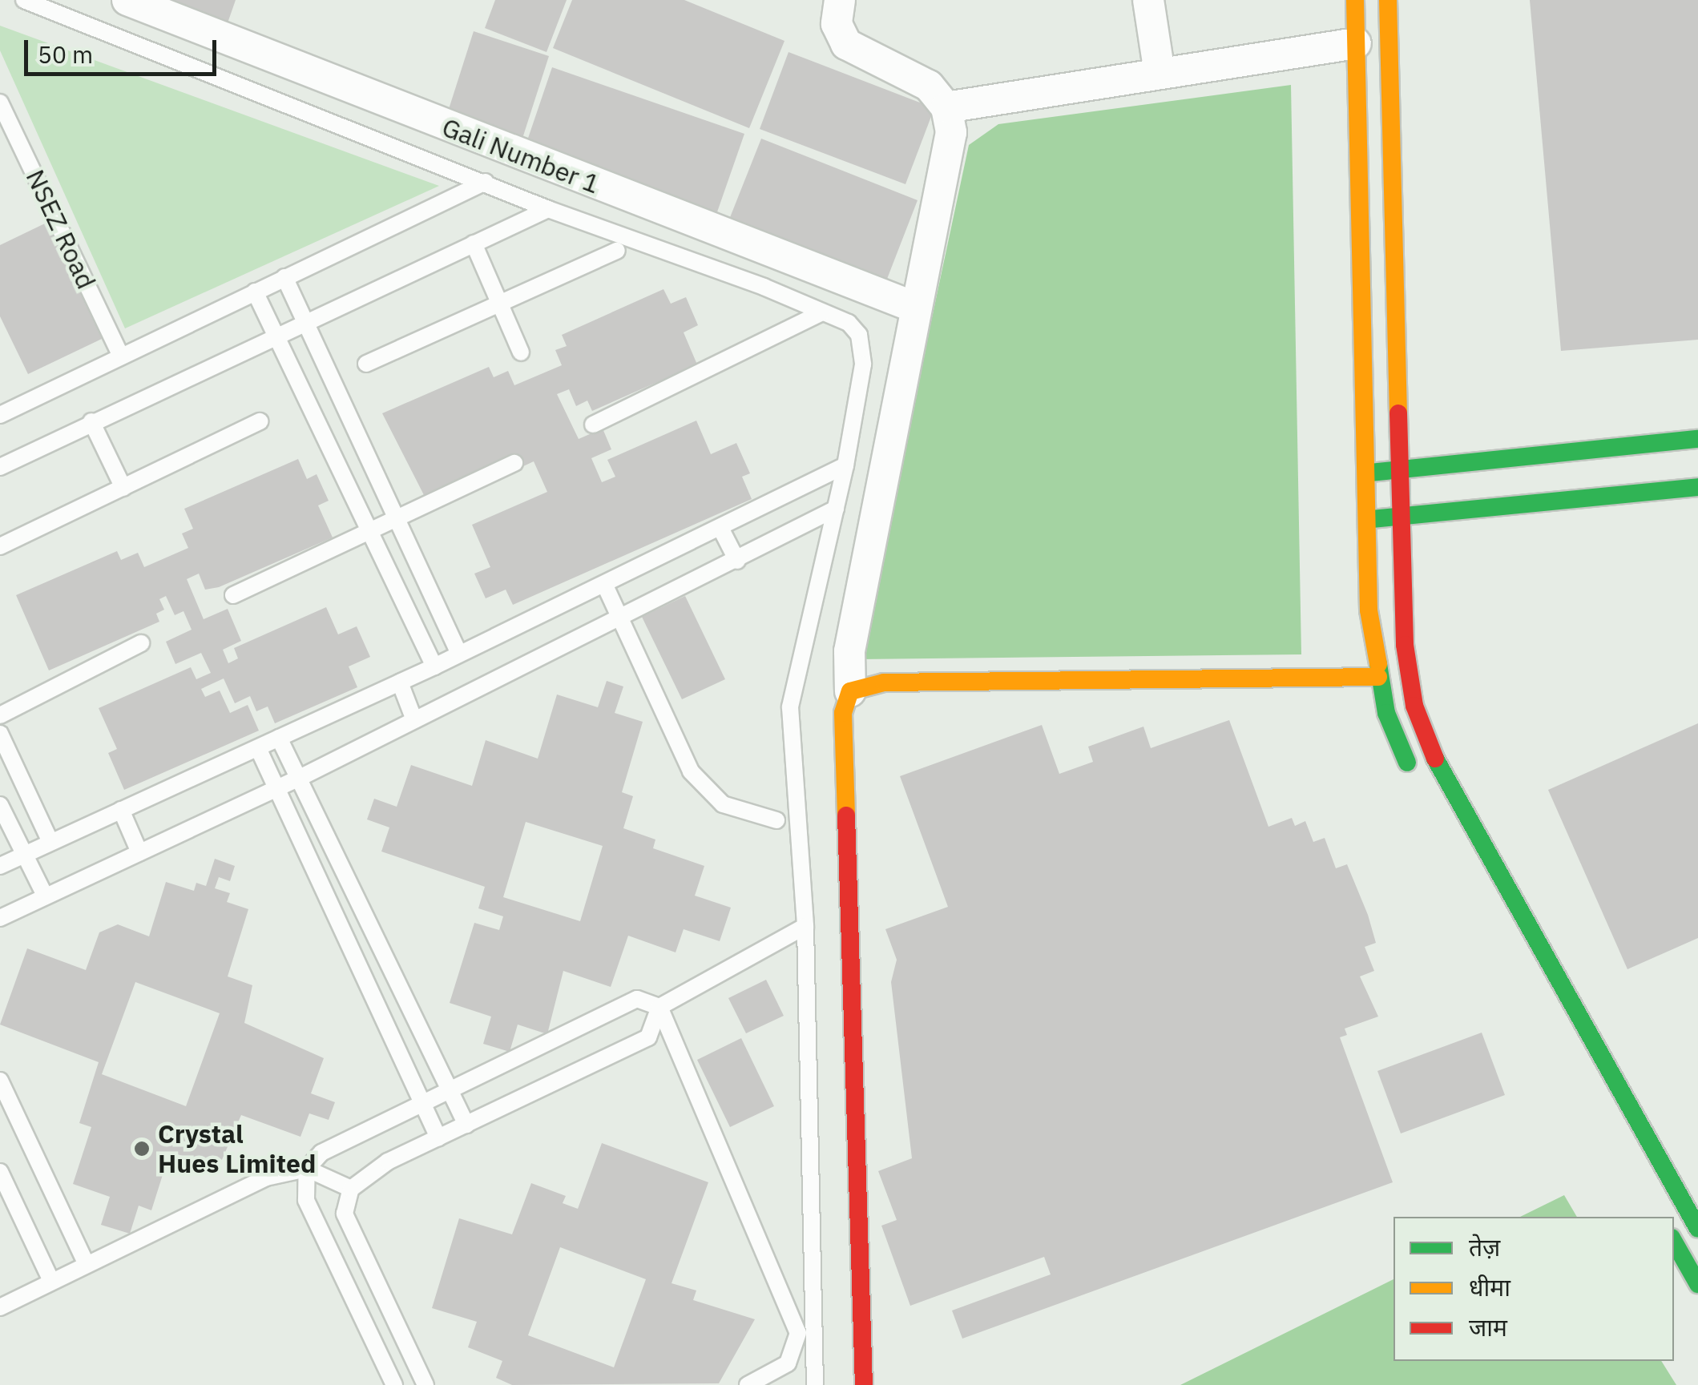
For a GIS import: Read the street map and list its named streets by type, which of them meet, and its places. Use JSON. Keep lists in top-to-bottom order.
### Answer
{
  "streets": {
    "street": ["Gali Number 1"],
    "lane": ["NSEZ Road"]
  },
  "places": ["Crystal Hues Limited"],
  "legend": ["तेज़", "धीमा", "जाम"],
  "scale_bar": "50 m"
}
